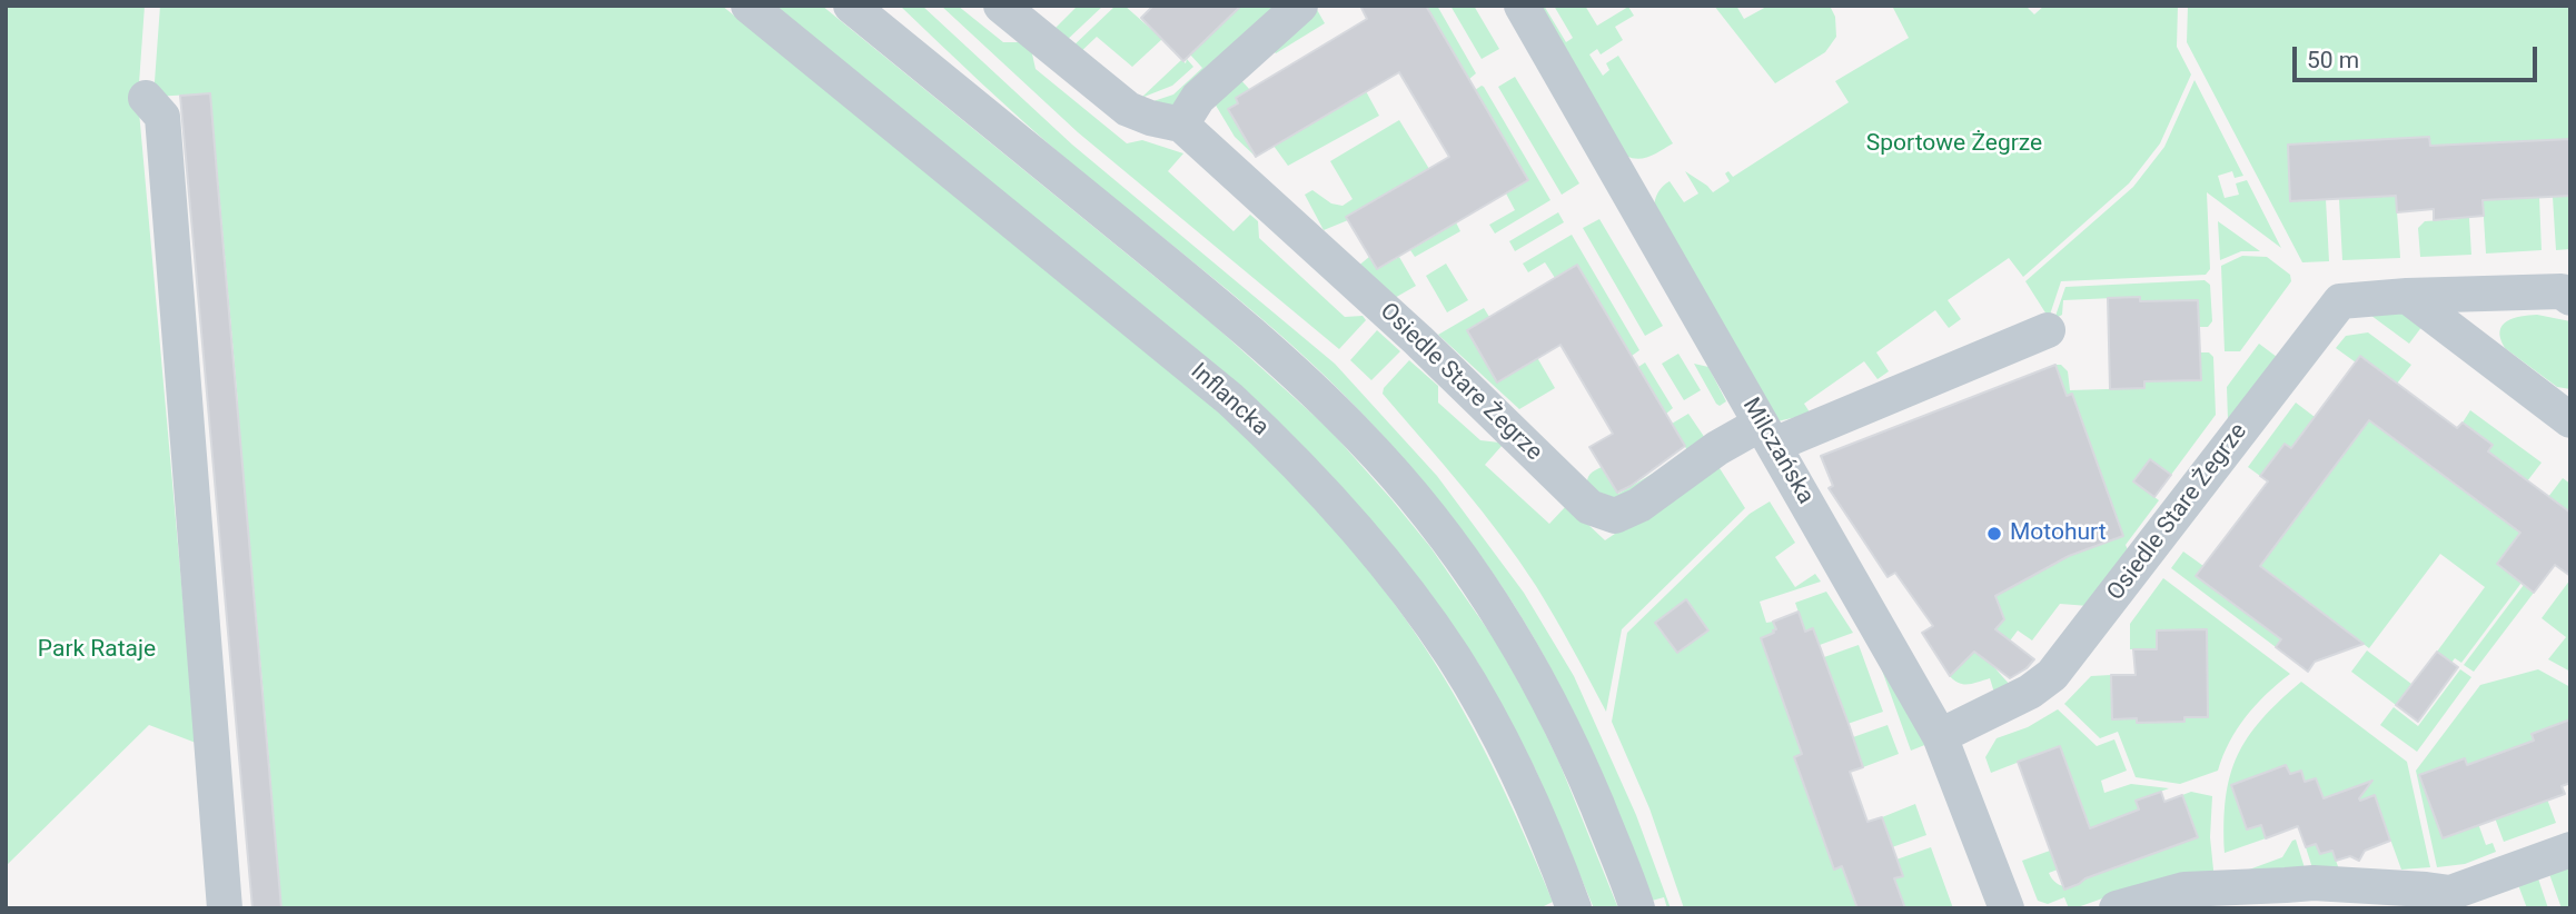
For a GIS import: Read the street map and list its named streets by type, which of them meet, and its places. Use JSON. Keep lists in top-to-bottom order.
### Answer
{
  "streets": {
    "street": ["Osiedle Stare Żegrze", "Inflancka", "Milczańska"]
  },
  "crossings": [
    ["Osiedle Stare Żegrze", "Milczańska"]
  ],
  "parks": ["Sportowe Żegrze", "Park Rataje"],
  "places": ["Motohurt"],
  "scale_bar": "50 m"
}
